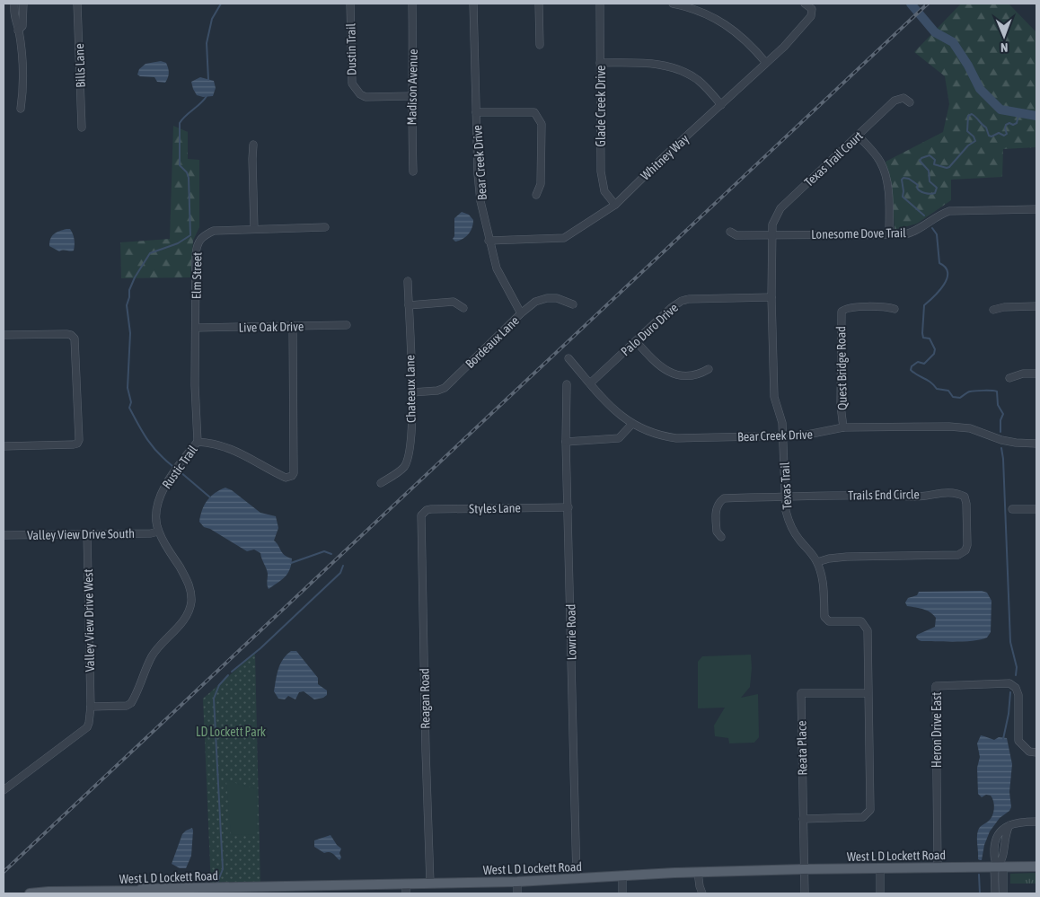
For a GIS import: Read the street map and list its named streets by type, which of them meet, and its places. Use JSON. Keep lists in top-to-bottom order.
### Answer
{
  "streets": {
    "main road": ["West L D Lockett Road"],
    "street": [
      "Dustin Trail",
      "Bills Lane",
      "Madison Avenue",
      "Glade Creek Drive",
      "Whitney Way",
      "Texas Trail Court",
      "Bear Creek Drive",
      "Lonesome Dove Trail",
      "Elm Street",
      "Live Oak Drive",
      "Palo Duro Drive",
      "Bordeaux Lane",
      "Quest Bridge Road",
      "Chateaux Lane",
      "Rustic Trail",
      "Texas Trail",
      "Trails End Circle",
      "Styles Lane",
      "Valley View Drive South",
      "Valley View Drive West",
      "Lowrie Road",
      "Reagan Road",
      "Heron Drive East",
      "Reata Place"
    ]
  },
  "crossings": [
    ["Dustin Trail", "Madison Avenue"],
    ["Glade Creek Drive", "Whitney Way"],
    ["Whitney Way", "Bear Creek Drive"],
    ["Texas Trail Court", "Lonesome Dove Trail"],
    ["Texas Trail Court", "Texas Trail"],
    ["Bear Creek Drive", "Palo Duro Drive"],
    ["Bear Creek Drive", "Bordeaux Lane"],
    ["Bear Creek Drive", "Quest Bridge Road"],
    ["Bear Creek Drive", "Texas Trail"],
    ["Lonesome Dove Trail", "Texas Trail"],
    ["Elm Street", "Live Oak Drive"],
    ["Elm Street", "Rustic Trail"],
    ["Live Oak Drive", "Rustic Trail"],
    ["Palo Duro Drive", "Texas Trail"],
    ["Bordeaux Lane", "Chateaux Lane"],
    ["Rustic Trail", "Valley View Drive South"],
    ["Rustic Trail", "Valley View Drive West"],
    ["Texas Trail", "Trails End Circle"],
    ["Texas Trail", "Reata Place"],
    ["Styles Lane", "Lowrie Road"],
    ["Styles Lane", "Reagan Road"],
    ["Valley View Drive South", "Valley View Drive West"],
    ["Lowrie Road", "West L D Lockett Road"],
    ["Reagan Road", "West L D Lockett Road"],
    ["Heron Drive East", "West L D Lockett Road"],
    ["Reata Place", "West L D Lockett Road"]
  ],
  "parks": ["LD Lockett Park"],
  "north": "bottom"
}
